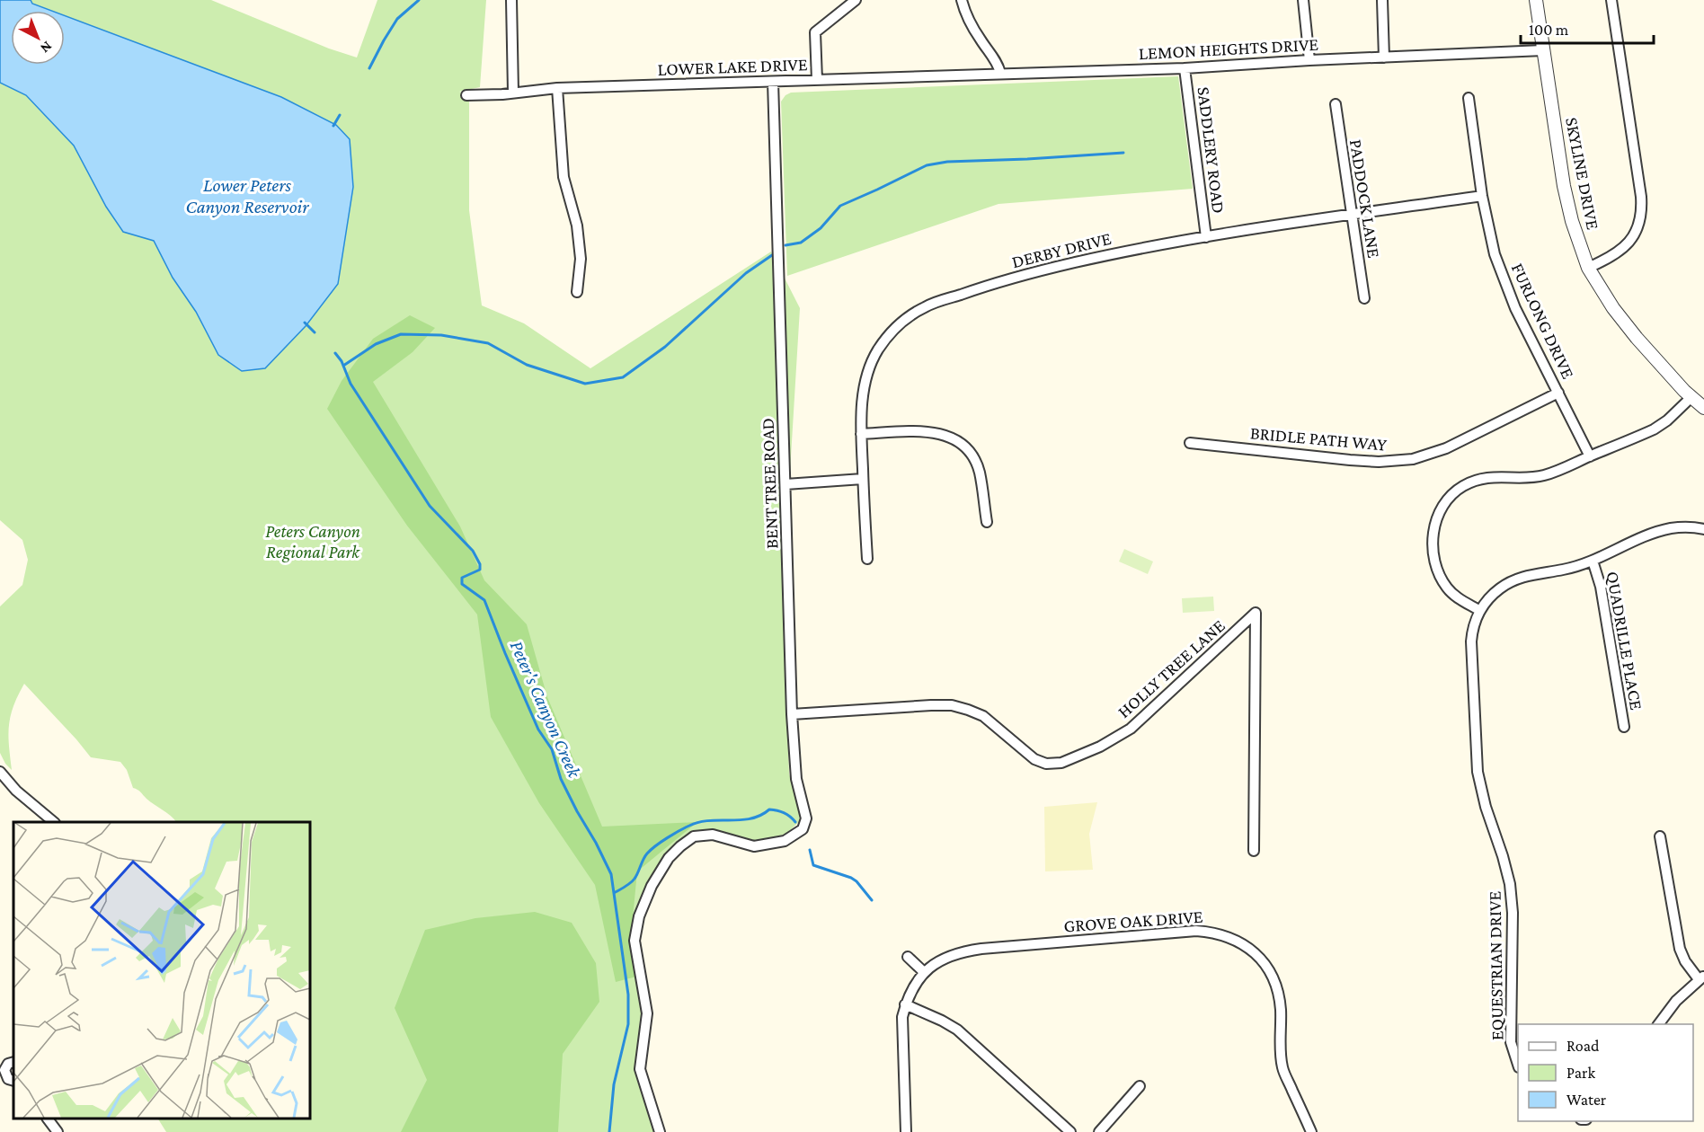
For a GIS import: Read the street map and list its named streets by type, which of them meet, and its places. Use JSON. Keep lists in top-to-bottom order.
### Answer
{
  "streets": {
    "street": [
      "LEMON HEIGHTS DRIVE",
      "LOWER LAKE DRIVE",
      "SADDLERY ROAD",
      "SKYLINE DRIVE",
      "PADDOCK LANE",
      "DERBY DRIVE",
      "FURLONG DRIVE",
      "BRIDLE PATH WAY",
      "BENT TREE ROAD",
      "QUADRILLE PLACE",
      "HOLLY TREE LANE",
      "GROVE OAK DRIVE",
      "EQUESTRIAN DRIVE"
    ]
  },
  "crossings": [
    ["LEMON HEIGHTS DRIVE", "LOWER LAKE DRIVE"],
    ["LEMON HEIGHTS DRIVE", "SADDLERY ROAD"],
    ["LEMON HEIGHTS DRIVE", "SKYLINE DRIVE"],
    ["LOWER LAKE DRIVE", "BENT TREE ROAD"],
    ["SADDLERY ROAD", "DERBY DRIVE"],
    ["PADDOCK LANE", "DERBY DRIVE"],
    ["DERBY DRIVE", "FURLONG DRIVE"],
    ["FURLONG DRIVE", "BRIDLE PATH WAY"],
    ["BENT TREE ROAD", "HOLLY TREE LANE"]
  ],
  "water": ["Lower Peters Canyon Reservoir", "Peter's Canyon Creek"],
  "parks": ["Peters Canyon Regional Park"],
  "legend": ["Road", "Park", "Water"],
  "scale_bar": "100 m",
  "north": "bottom right"
}
